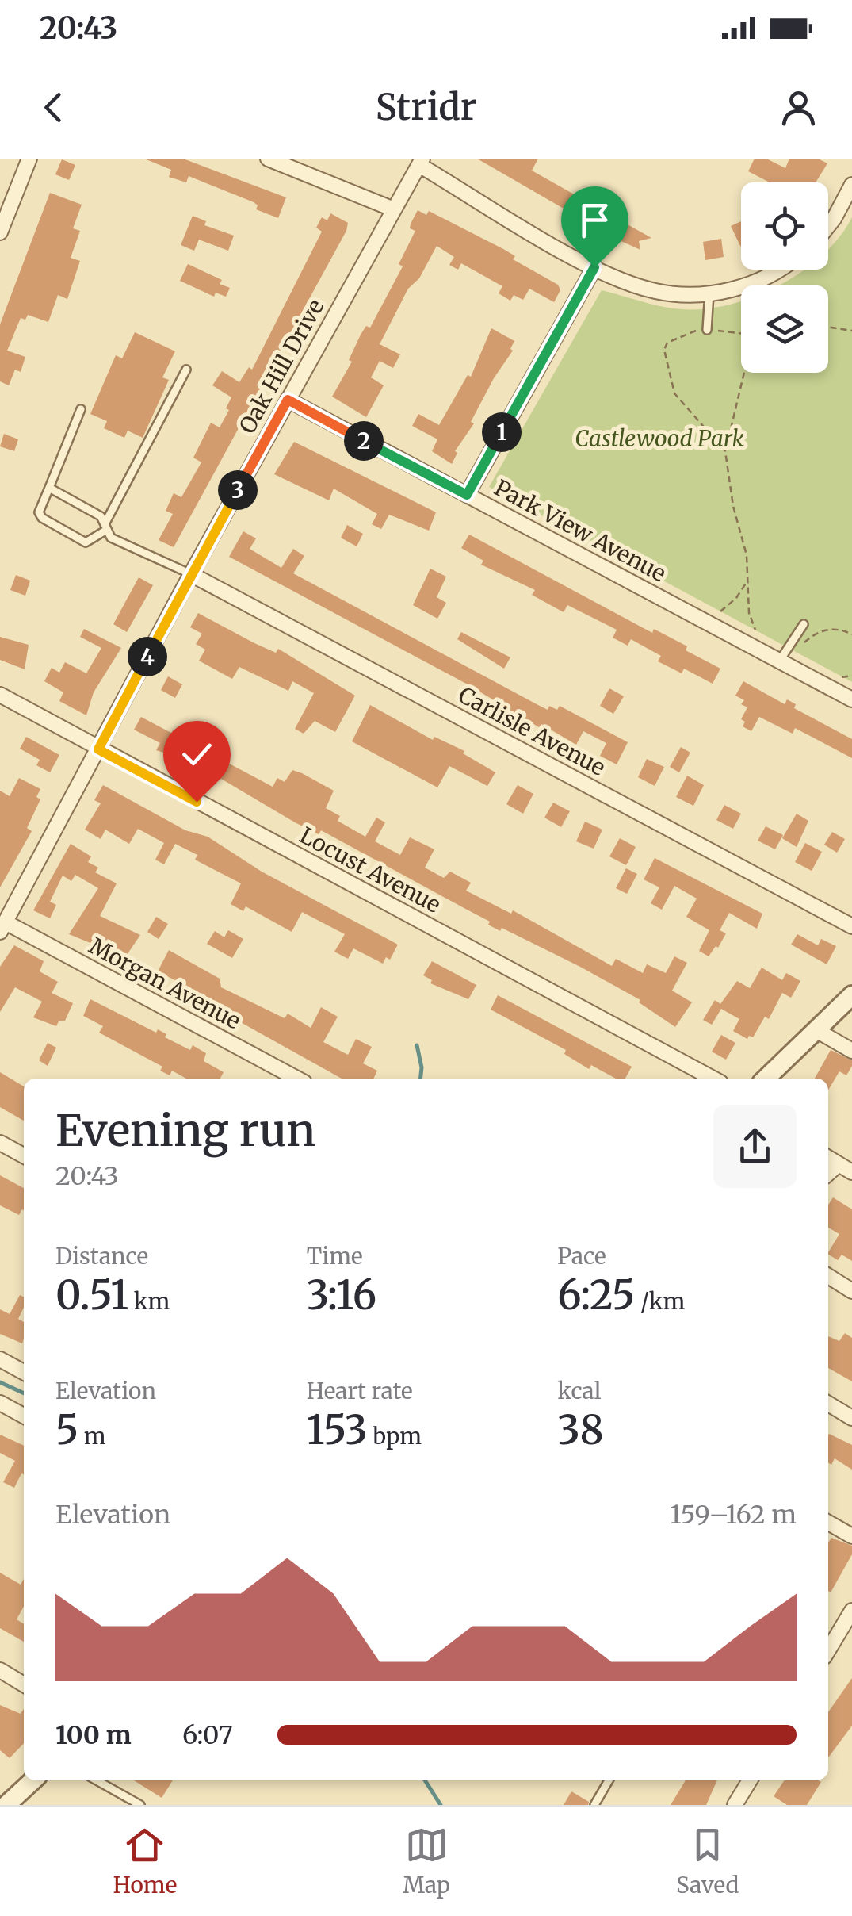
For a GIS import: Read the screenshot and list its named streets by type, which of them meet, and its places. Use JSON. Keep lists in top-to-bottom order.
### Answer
{
  "streets": {
    "street": [
      "Oak Hill Drive",
      "Park View Avenue",
      "Carlisle Avenue",
      "Locust Avenue",
      "Morgan Avenue"
    ]
  },
  "crossings": [
    ["Oak Hill Drive", "Park View Avenue"],
    ["Oak Hill Drive", "Carlisle Avenue"],
    ["Oak Hill Drive", "Locust Avenue"],
    ["Oak Hill Drive", "Morgan Avenue"]
  ],
  "parks": ["Castlewood Park"],
  "page": {
    "status": "20:43",
    "header": "Stridr",
    "pins": [
      "1",
      "2",
      "3",
      "4"
    ],
    "heading": ["Evening run", "20:43"],
    "stats": [
      ["Distance", "0.51 km"],
      ["Time", "3:16"],
      ["Pace", "6:25 /km"],
      ["Elevation", "5 m"],
      ["Heart rate", "153 bpm"],
      ["kcal", "38"]
    ],
    "chart": ["Elevation", "159–162 m"],
    "list": [
      {
        "name": "100 m",
        "note": "6:07"
      }
    ],
    "tabs": ["Home", "Map", "Saved"]
  }
}
